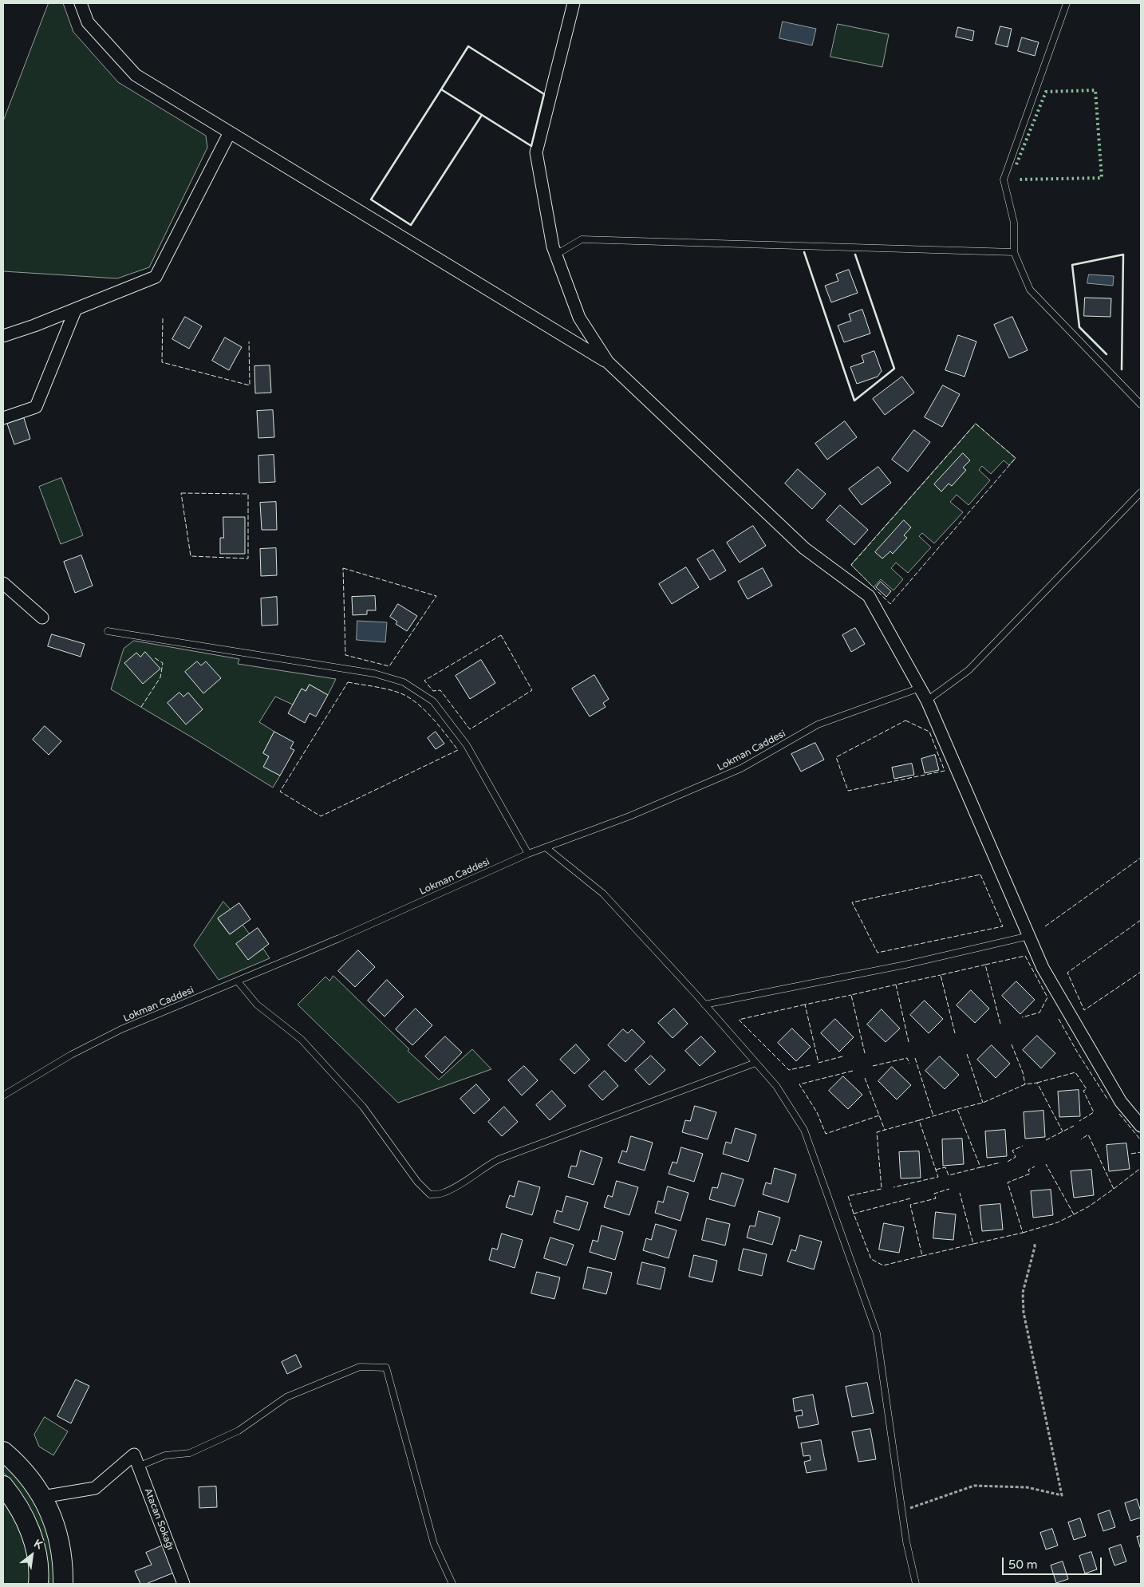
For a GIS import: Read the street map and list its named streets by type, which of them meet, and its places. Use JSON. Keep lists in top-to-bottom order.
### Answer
{
  "streets": {
    "street": ["Atacan Sokağı"],
    "lane": ["Lokman Caddesi"]
  },
  "scale_bar": "50 m",
  "north": "top right"
}
